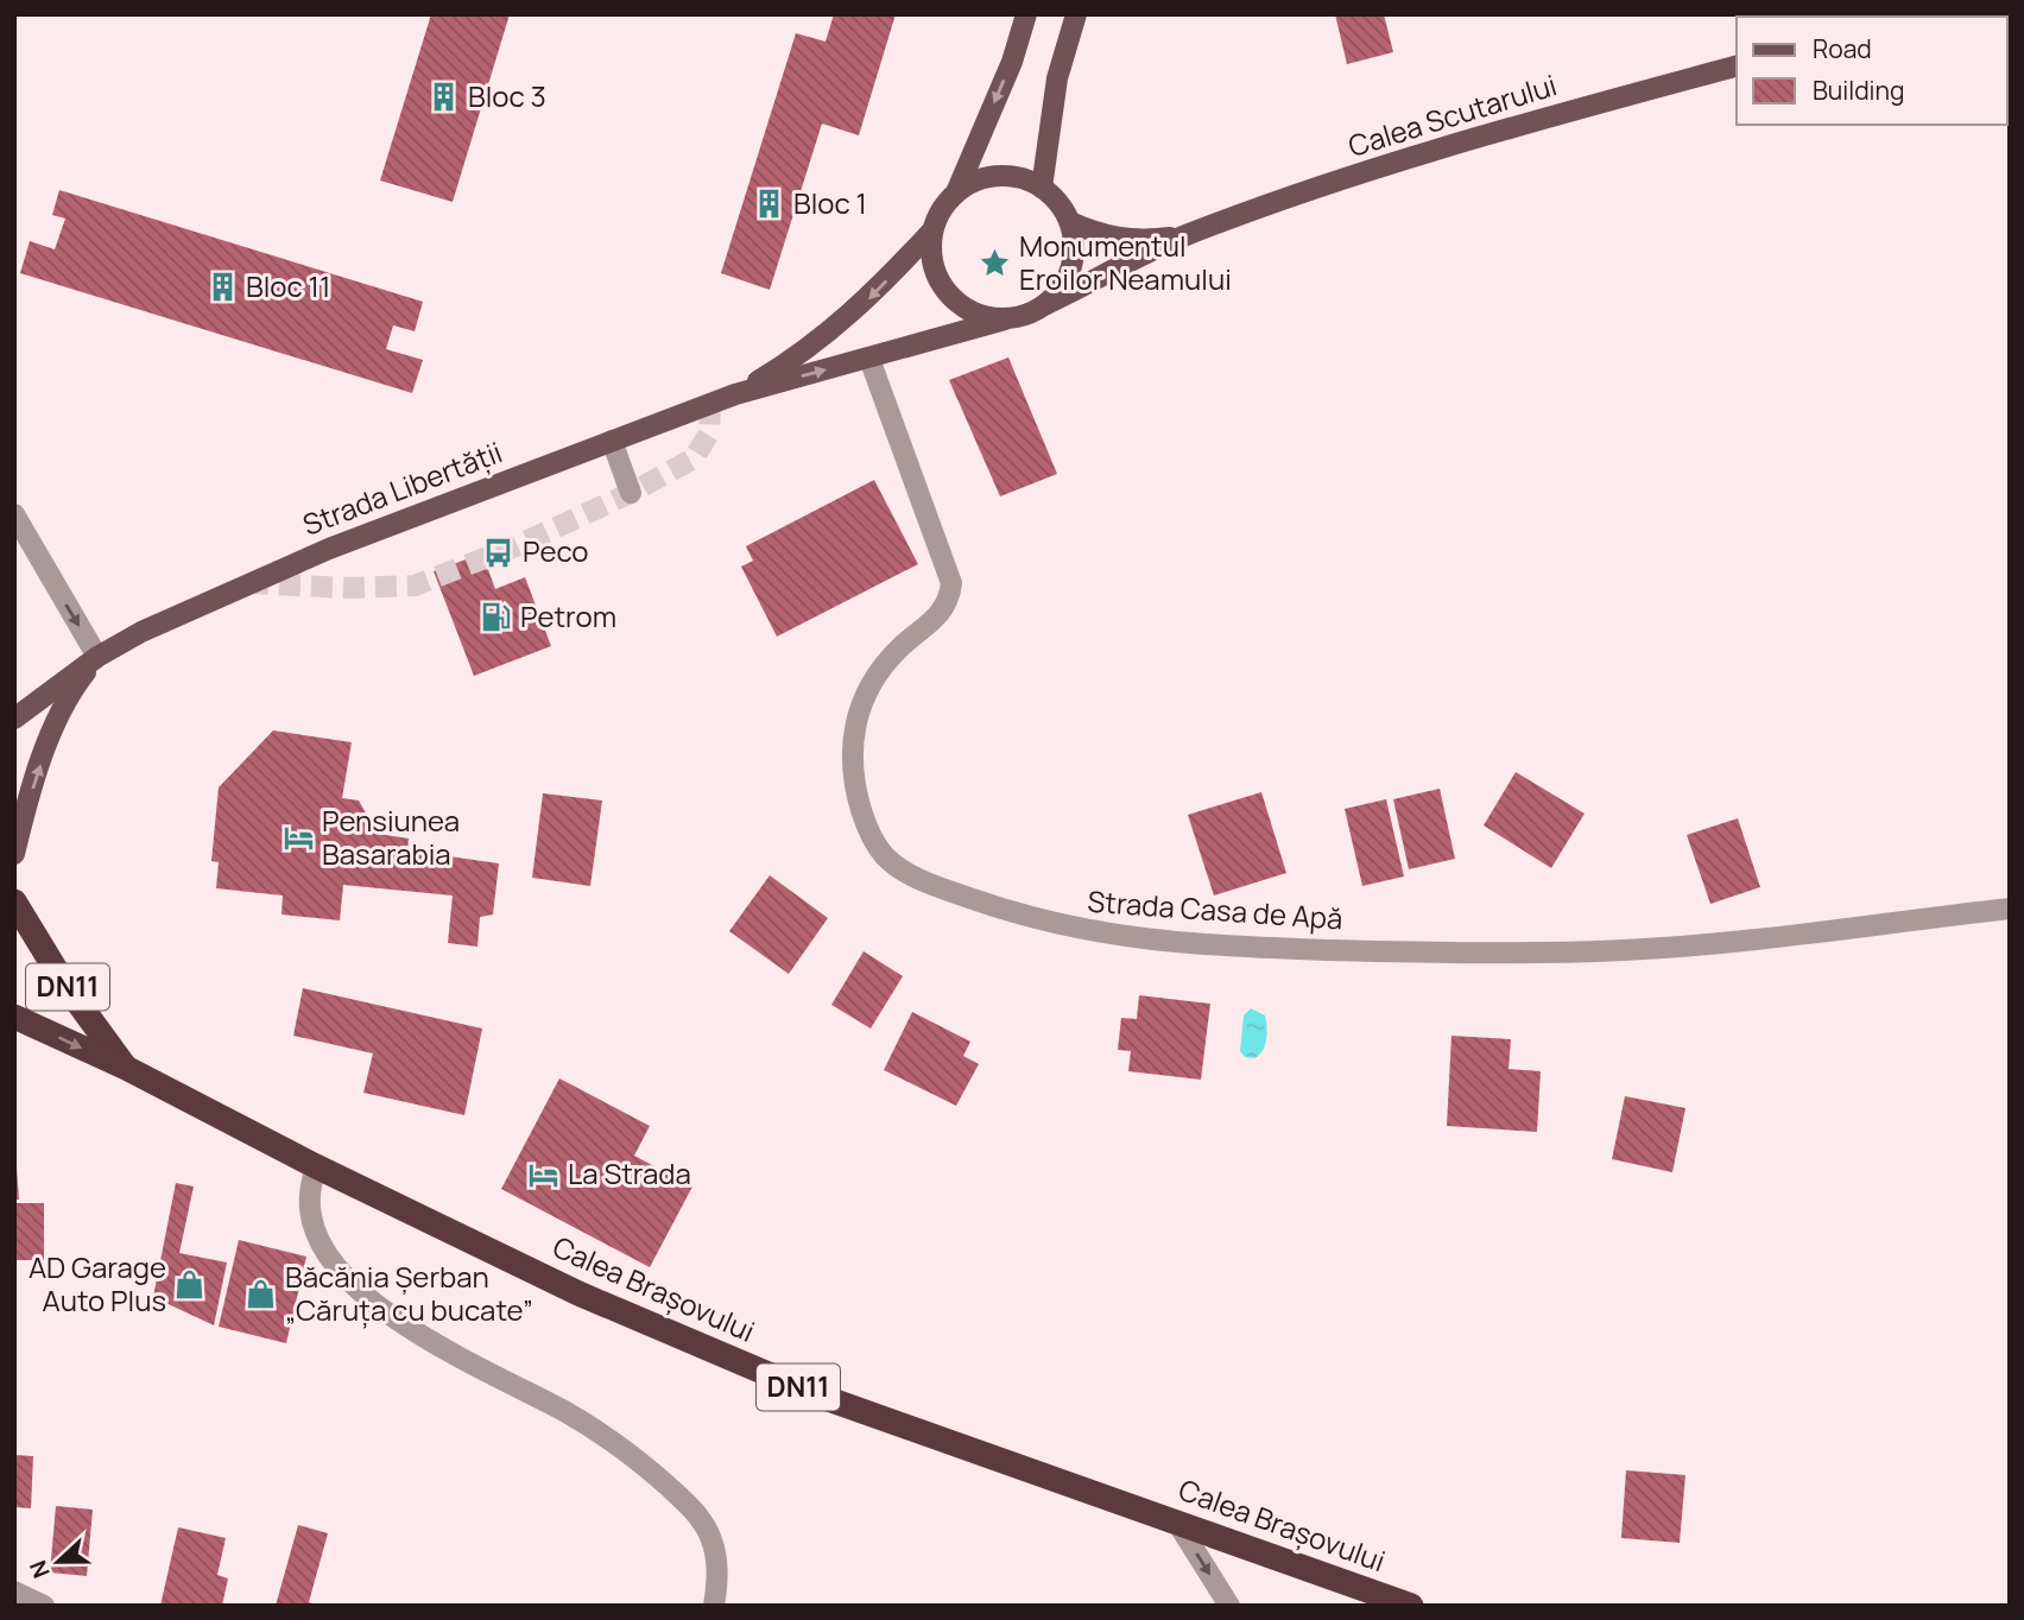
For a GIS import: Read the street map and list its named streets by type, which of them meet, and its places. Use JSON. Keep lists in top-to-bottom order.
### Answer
{
  "streets": {
    "highway": ["DN11", "Calea Brașovului"],
    "main road": ["Calea Scutarului", "Strada Libertății"],
    "street": ["Strada Casa de Apă"]
  },
  "crossings": [
    ["Calea Scutarului", "Strada Libertății"],
    ["Strada Libertății", "Strada Casa de Apă"]
  ],
  "places": {
    "building": ["Bloc 3", "Bloc 1", "Bloc 11"],
    "place": ["Monumentul Eroilor Neamului"],
    "bus stop": ["Peco"],
    "fuel station": ["Petrom"],
    "hotel": ["Pensiunea Basarabia", "La Strada"],
    "shop": ["AD Garage Auto Plus", "Băcănia Șerban „Căruța cu bucate”"]
  },
  "legend": ["Road", "Building"],
  "north": "left"
}
